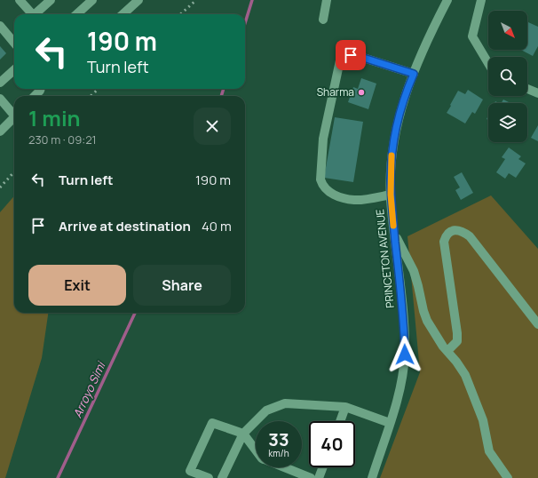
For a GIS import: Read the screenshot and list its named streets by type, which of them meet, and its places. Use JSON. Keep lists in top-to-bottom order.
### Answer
{
  "streets": {
    "street": ["PRINCETON AVENUE"]
  },
  "water": ["Arroyo Simi"],
  "places": ["Sharma"],
  "north": "bottom right",
  "page": {
    "turn": ["190 m", "Turn left"],
    "heading": ["1 min", "230 m · 09:21"],
    "list": [
      {
        "name": "Turn left",
        "value": "190 m"
      },
      {
        "name": "Arrive at destination",
        "value": "40 m"
      }
    ],
    "buttons": ["Exit", "Share"],
    "speed": "33 km/h",
    "limit": "40"
  }
}
